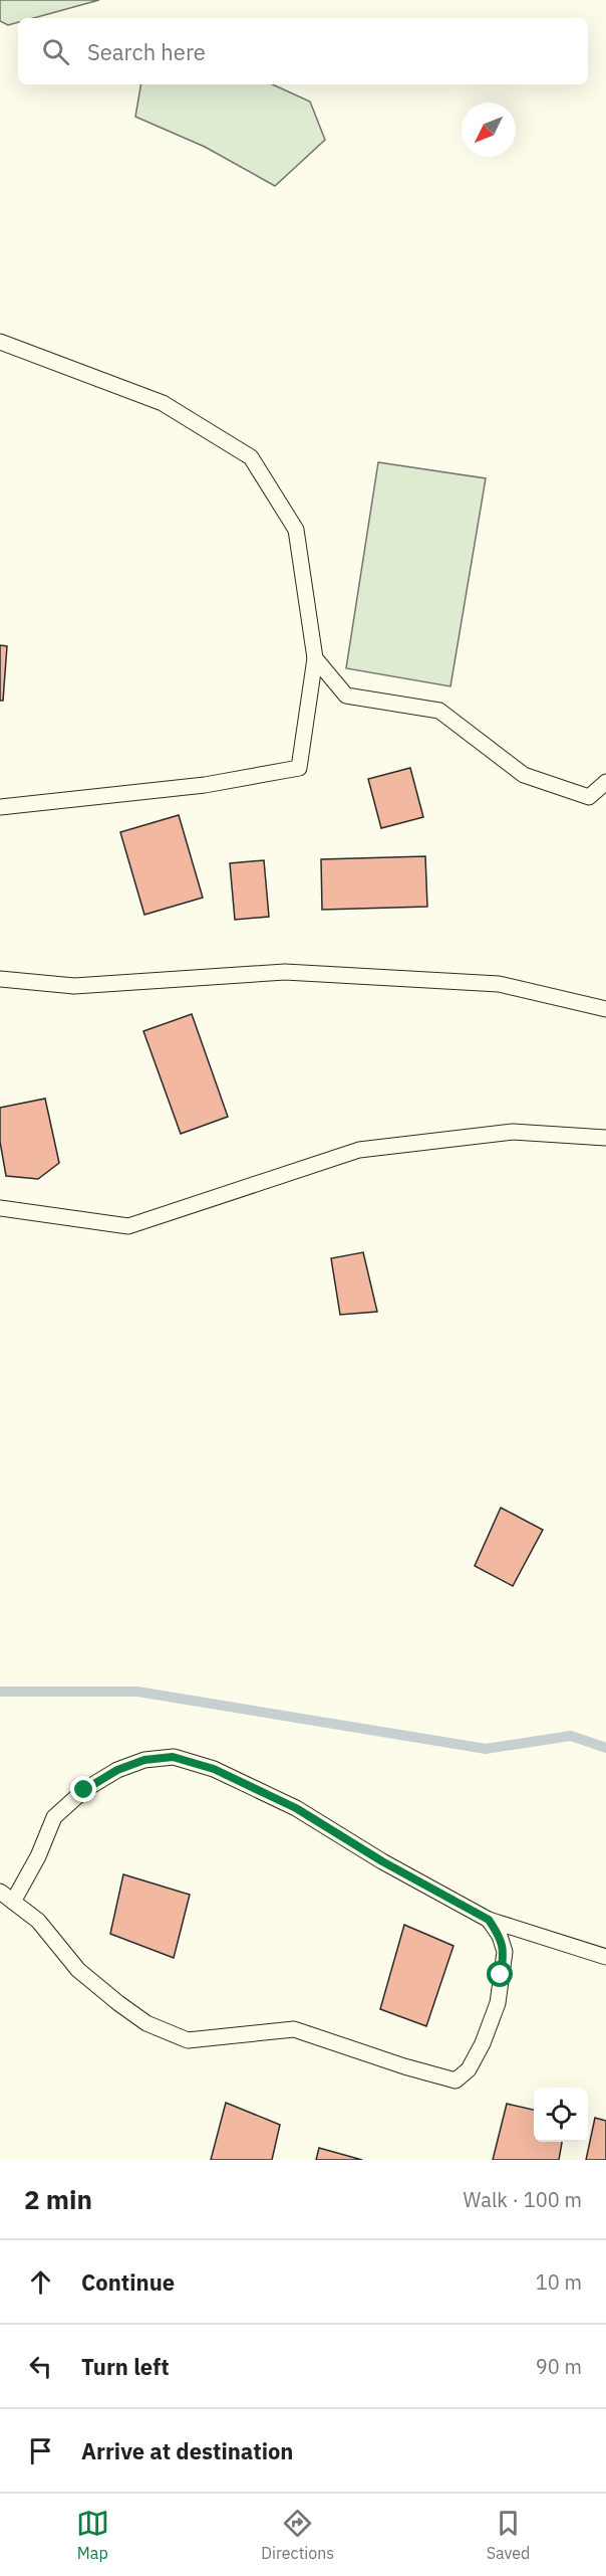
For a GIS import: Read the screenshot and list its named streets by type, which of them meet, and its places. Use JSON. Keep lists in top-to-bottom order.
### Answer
{
  "north": "bottom left",
  "page": {
    "search": "Search here",
    "heading": ["2 min", "Walk · 100 m"],
    "list": [
      ["Continue", "10 m"],
      ["Turn left", "90 m"],
      "Arrive at destination"
    ],
    "nav": ["Map", "Directions", "Saved"]
  }
}
